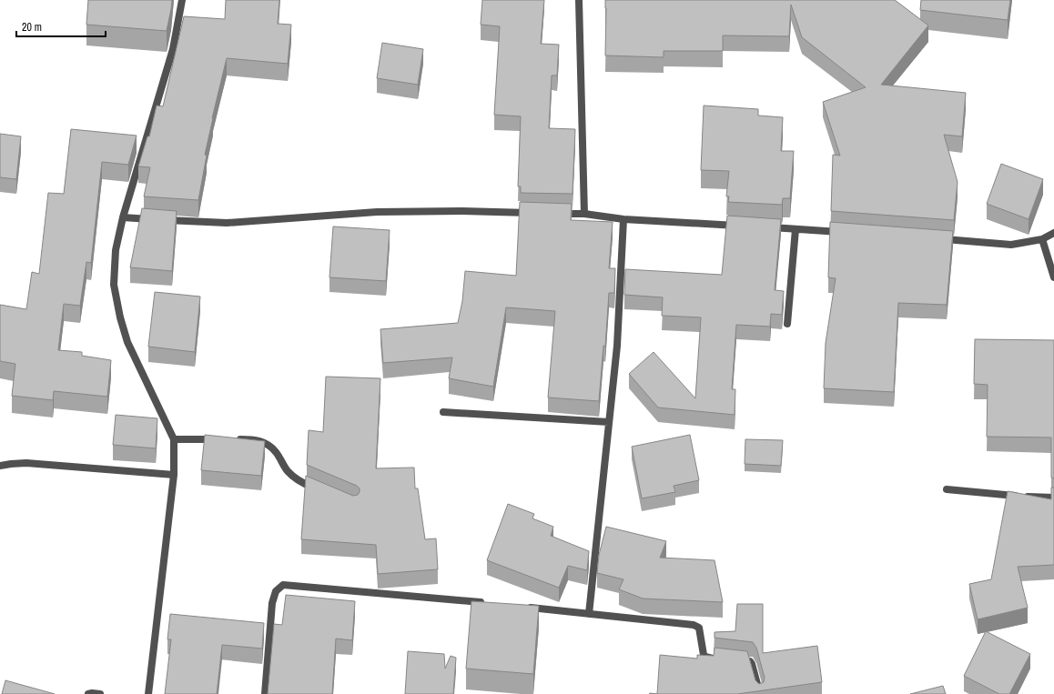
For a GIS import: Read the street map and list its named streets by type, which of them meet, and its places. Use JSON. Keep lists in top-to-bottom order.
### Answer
{
  "scale_bar": "20 m"
}
